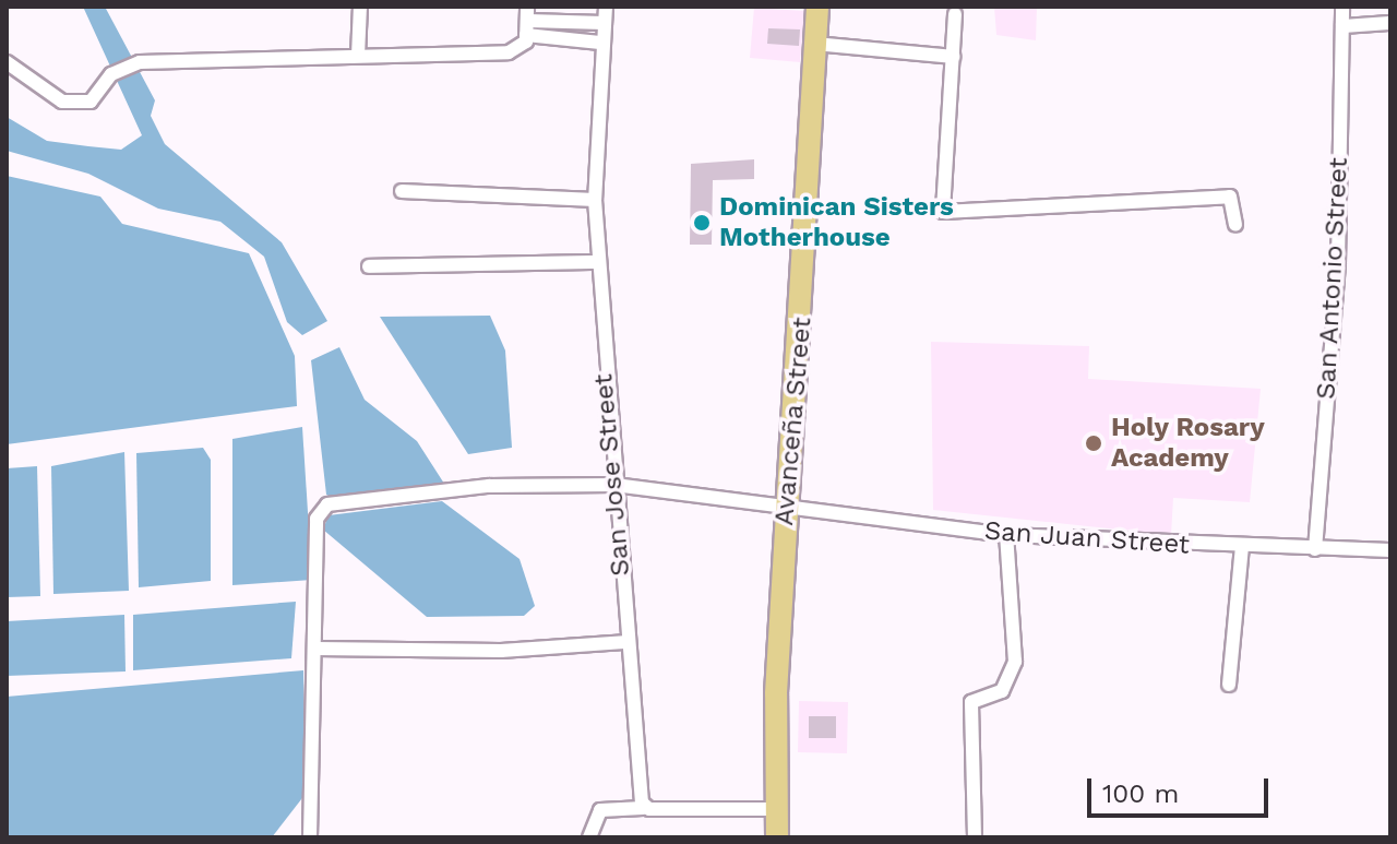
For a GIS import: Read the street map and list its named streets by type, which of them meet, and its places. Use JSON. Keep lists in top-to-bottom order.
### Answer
{
  "streets": {
    "main road": ["Avanceña Street"],
    "street": ["San Antonio Street", "San Jose Street", "San Juan Street"]
  },
  "crossings": [
    ["San Antonio Street", "San Juan Street"],
    ["Avanceña Street", "San Juan Street"],
    ["San Jose Street", "San Juan Street"]
  ],
  "places": ["Dominican Sisters Motherhouse", "Holy Rosary Academy"],
  "scale_bar": "100 m"
}
